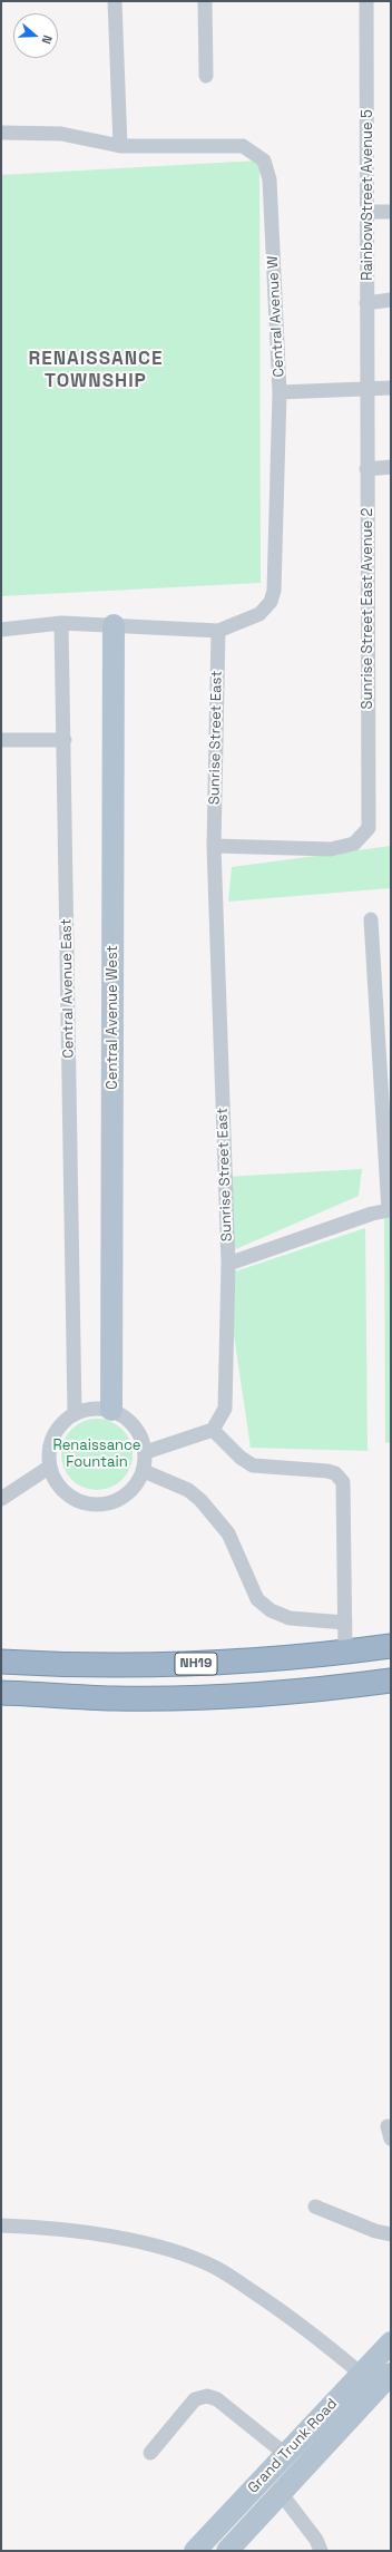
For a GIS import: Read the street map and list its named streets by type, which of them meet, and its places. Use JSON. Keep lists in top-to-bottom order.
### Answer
{
  "streets": {
    "highway": ["NH19"],
    "main road": ["Central Avenue West", "Grand Trunk Road"],
    "street": [
      "RainbowStreet Avenue 5",
      "Central Avenue W",
      "Sunrise Street East Avenue 2",
      "Sunrise Street East",
      "Central Avenue East"
    ]
  },
  "crossings": [
    ["RainbowStreet Avenue 5", "Sunrise Street East Avenue 2"],
    ["Central Avenue W", "Sunrise Street East"],
    ["Central Avenue W", "Central Avenue East"],
    ["Central Avenue W", "Central Avenue West"],
    ["Sunrise Street East Avenue 2", "Sunrise Street East"],
    ["Central Avenue East", "Central Avenue West"]
  ],
  "districts": ["RENAISSANCE TOWNSHIP"],
  "parks": ["Renaissance Fountain"],
  "north": "right"
}
